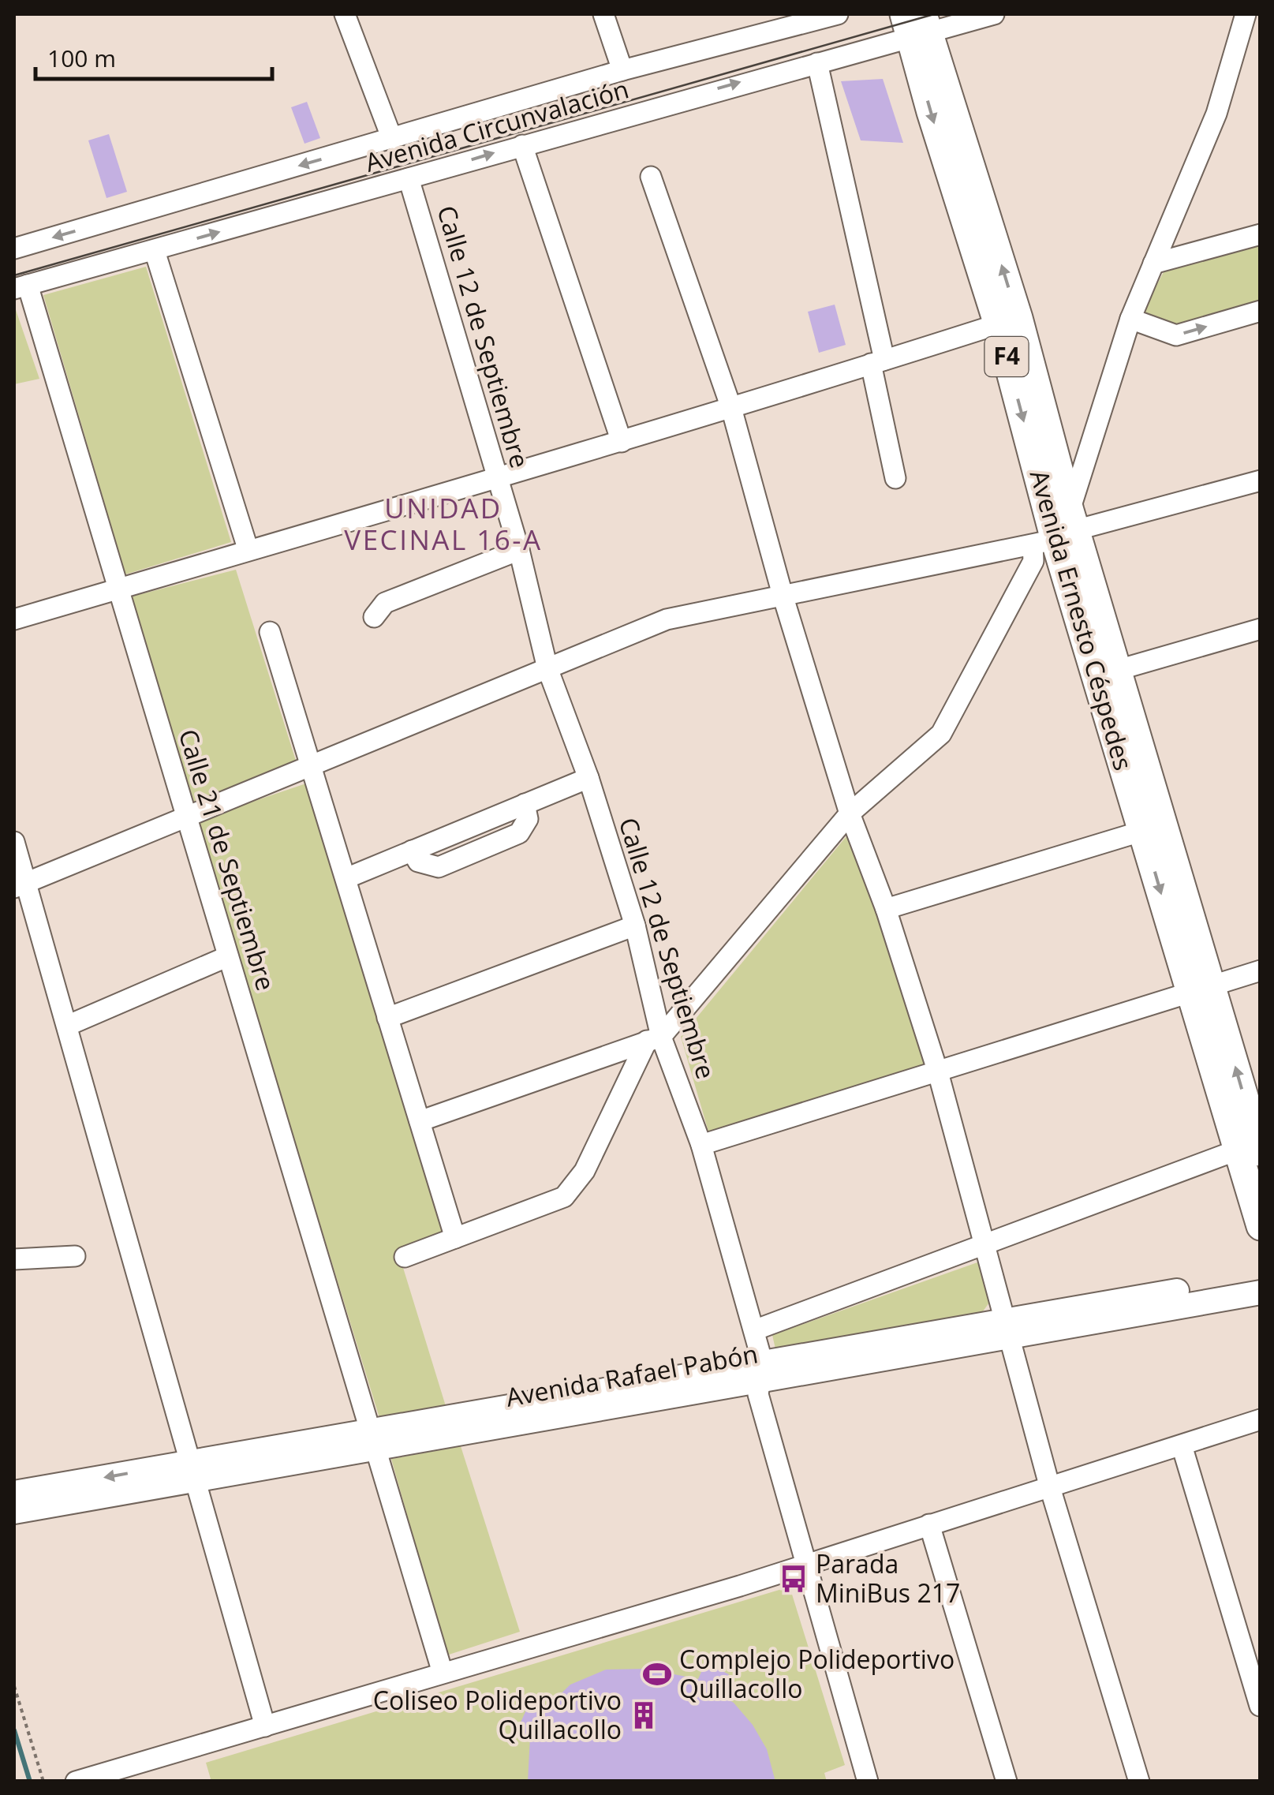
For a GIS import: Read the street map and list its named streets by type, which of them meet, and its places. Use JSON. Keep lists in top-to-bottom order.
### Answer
{
  "streets": {
    "highway": ["F4", "Avenida Ernesto Céspedes"],
    "main road": ["Avenida Rafael Pabón"],
    "street": ["Avenida Circunvalación", "Calle 12 de Septiembre", "Calle 21 de Septiembre"]
  },
  "crossings": [
    ["Avenida Circunvalación", "Calle 12 de Septiembre"],
    ["Avenida Circunvalación", "Avenida Ernesto Céspedes"],
    ["Avenida Circunvalación", "Calle 21 de Septiembre"],
    ["Calle 12 de Septiembre", "Avenida Rafael Pabón"],
    ["Calle 21 de Septiembre", "Avenida Rafael Pabón"]
  ],
  "districts": ["UNIDAD VECINAL 16-A"],
  "places": {
    "bus stop": ["Parada MiniBus 217"],
    "sports": ["Complejo Polideportivo Quillacollo"],
    "building": ["Coliseo Polideportivo Quillacollo"]
  },
  "scale_bar": "100 m"
}
